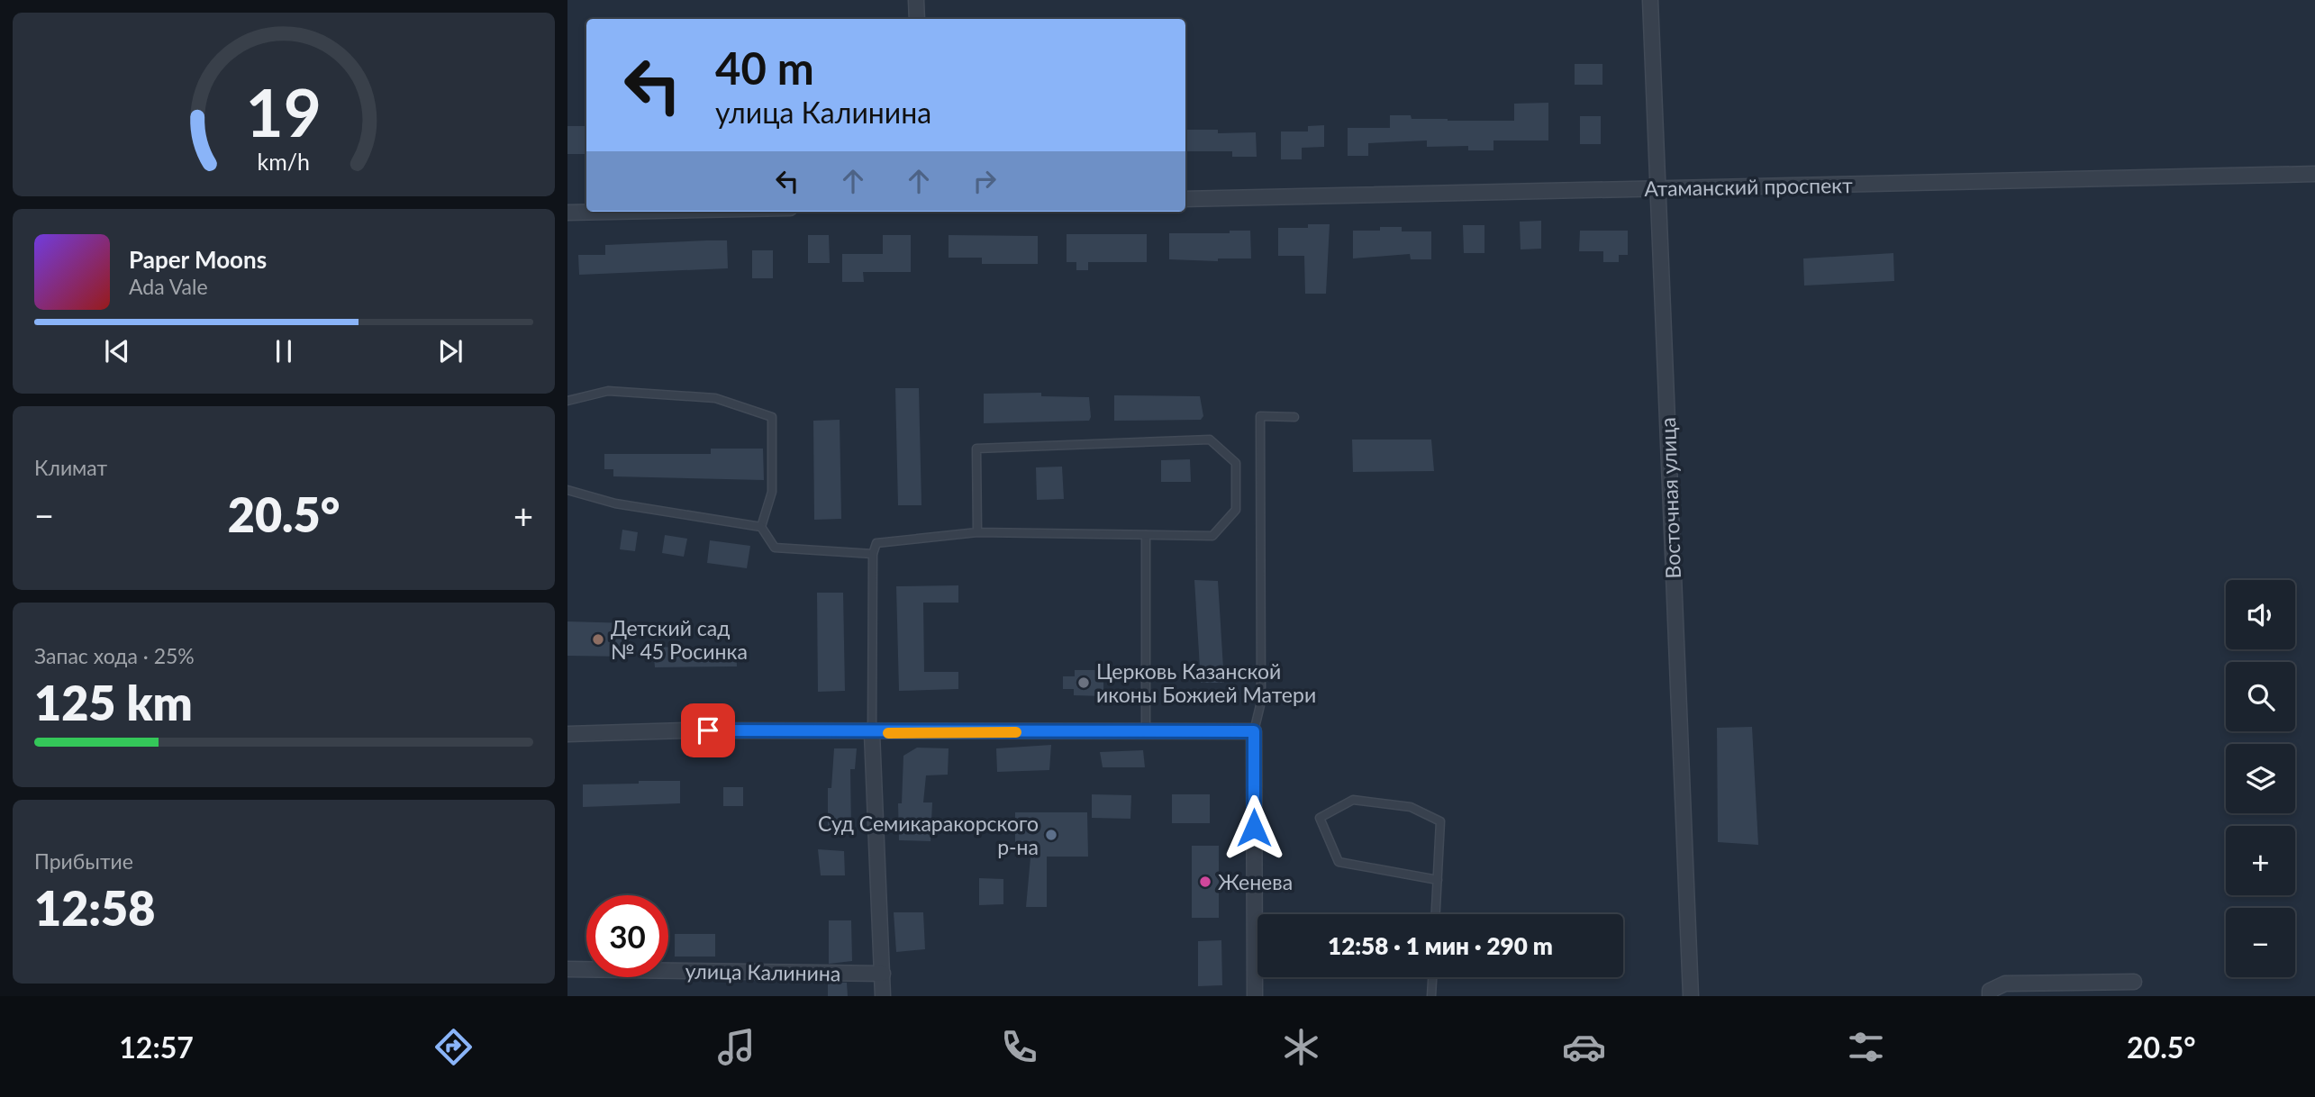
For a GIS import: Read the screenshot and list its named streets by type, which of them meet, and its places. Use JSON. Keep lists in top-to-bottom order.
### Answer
{
  "streets": {
    "street": ["Атаманский проспект", "Восточная улица", "улица Калинина"]
  },
  "crossings": [
    ["Атаманский проспект", "Восточная улица"]
  ],
  "places": [
    "Детский сад № 45 Росинка",
    "Церковь Казанской иконы Божией Матери",
    "Суд Семикаракорского р-на",
    "Женева"
  ],
  "page": {
    "turn": ["40 m", "улица Калинина"],
    "song": ["Paper Moons", "Ada Vale"],
    "tile": [
      "Климат",
      ["Запас хода · 25%", "125 km"],
      ["Прибытие", "12:58"]
    ],
    "heat": ["−", "20.5°", "+"],
    "map_buttons": ["+", "−"],
    "limit": "30",
    "trip": "12:58 · 1 мин · 290 m",
    "tabs": ["12:57", "20.5°"],
    "gauge": ["19", "km/h"]
  }
}
